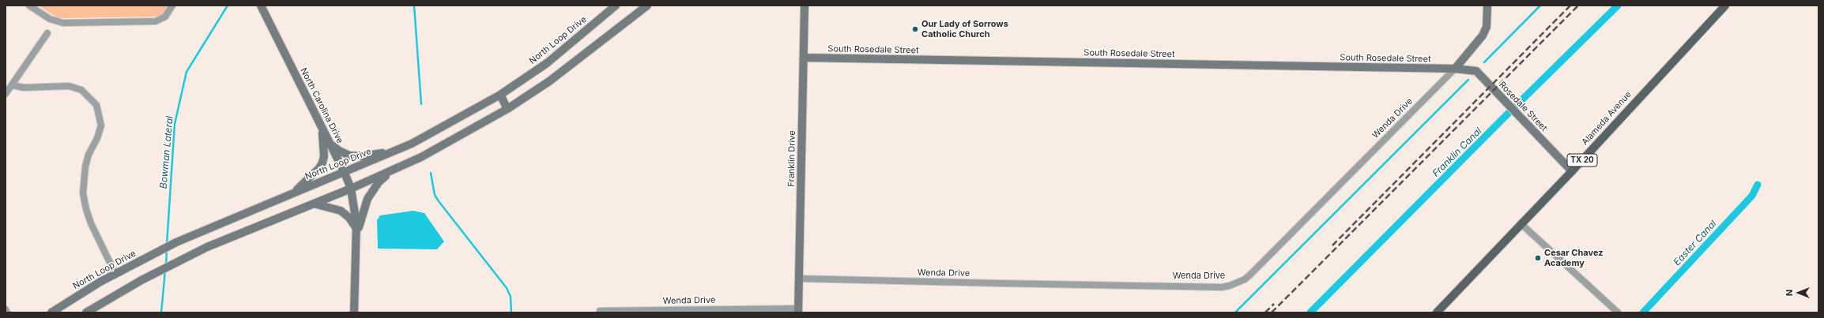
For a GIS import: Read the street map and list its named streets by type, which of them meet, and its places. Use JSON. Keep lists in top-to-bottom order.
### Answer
{
  "streets": {
    "main road": [
      "North Loop Drive",
      "South Rosedale Street",
      "North Carolina Drive",
      "Rosedale Street",
      "Wenda Drive",
      "Alameda Avenue",
      "Franklin Drive",
      "TX 20"
    ]
  },
  "crossings": [
    ["North Loop Drive", "North Carolina Drive"],
    ["South Rosedale Street", "Rosedale Street"],
    ["South Rosedale Street", "Wenda Drive"],
    ["South Rosedale Street", "Franklin Drive"],
    ["Rosedale Street", "Wenda Drive"],
    ["Rosedale Street", "Alameda Avenue"],
    ["Wenda Drive", "Franklin Drive"]
  ],
  "water": ["Bowman Lateral", "Franklin Canal", "Easter Canal"],
  "places": ["Our Lady of Sorrows Catholic Church", "Cesar Chavez Academy"],
  "north": "left"
}
